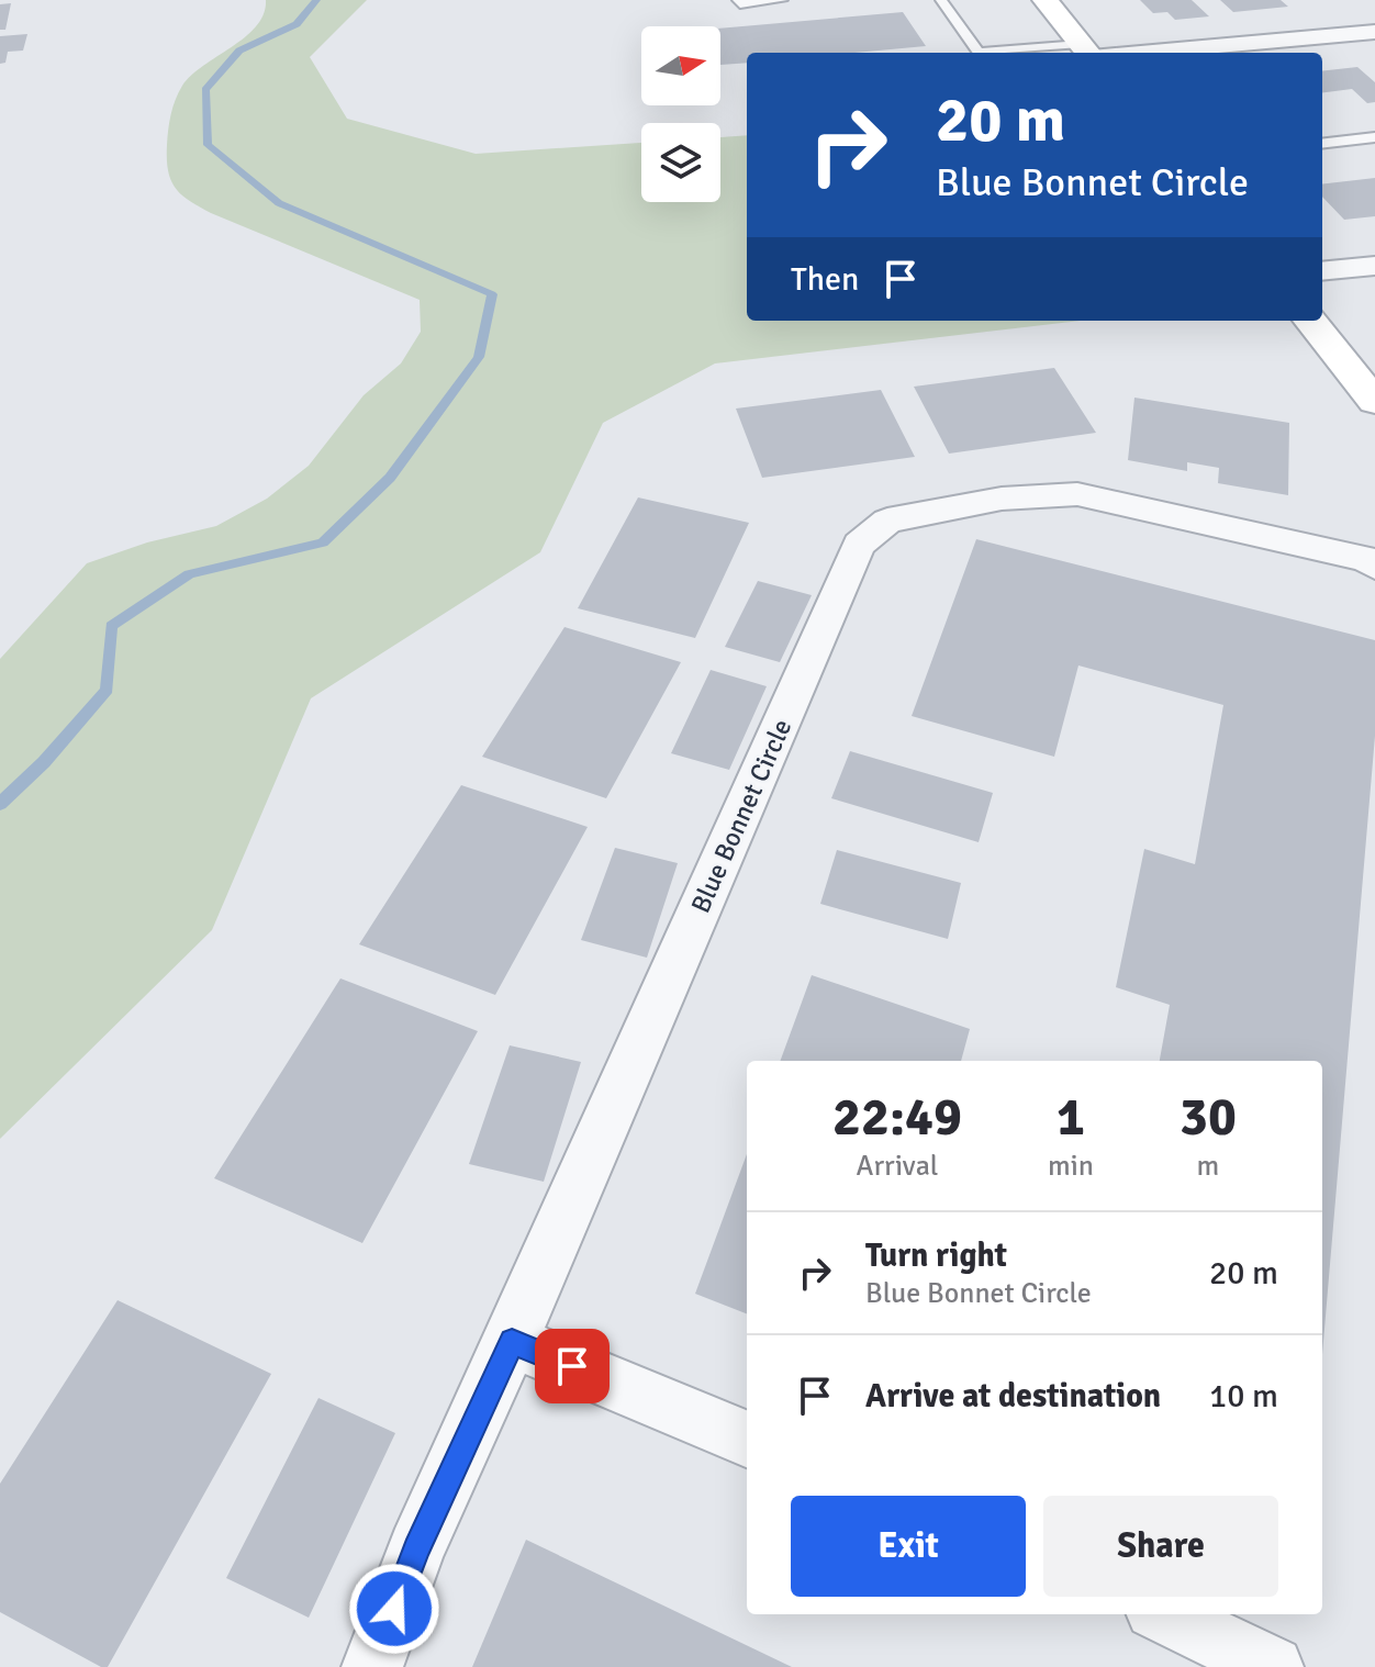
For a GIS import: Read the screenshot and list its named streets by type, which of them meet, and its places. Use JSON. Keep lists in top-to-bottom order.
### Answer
{
  "streets": {
    "street": ["Blue Bonnet Circle"]
  },
  "north": "right",
  "page": {
    "turn": ["20 m", "Blue Bonnet Circle"],
    "then": "Then",
    "eta": [
      "22:49",
      "Arrival",
      "1",
      "min",
      "30",
      "m"
    ],
    "list": [
      {
        "name": "Turn right",
        "note": "Blue Bonnet Circle",
        "value": "20 m"
      },
      {
        "name": "Arrive at destination",
        "value": "10 m"
      }
    ],
    "buttons": ["Exit", "Share"]
  }
}
